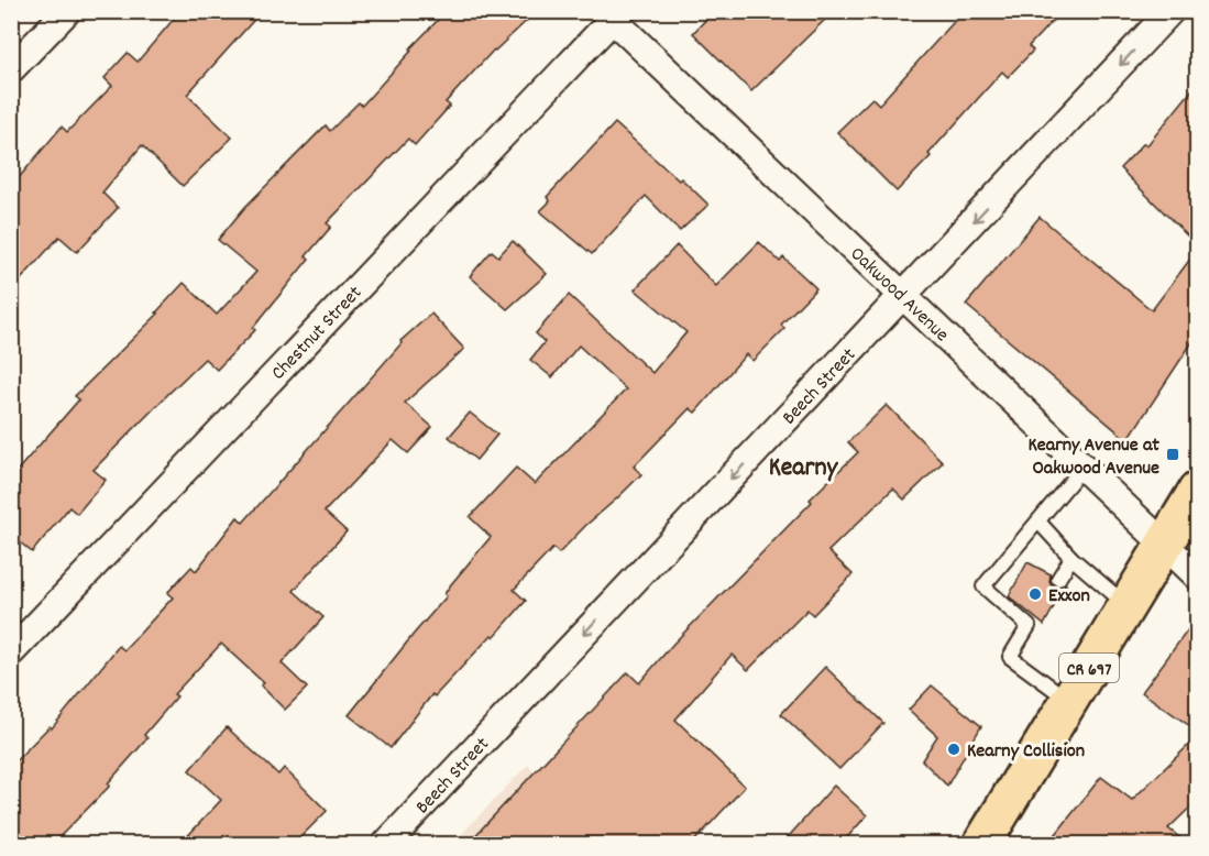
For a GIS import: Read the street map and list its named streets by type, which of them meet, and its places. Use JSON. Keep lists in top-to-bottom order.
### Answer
{
  "streets": {
    "main road": ["CR 697"],
    "street": ["Oakwood Avenue", "Chestnut Street", "Beech Street"]
  },
  "crossings": [
    ["Oakwood Avenue", "Chestnut Street"],
    ["Oakwood Avenue", "Beech Street"],
    ["Oakwood Avenue", "CR 697"]
  ],
  "one_way": ["Beech Street"],
  "districts": ["Kearny"],
  "places": {
    "transit": ["Kearny Avenue at Oakwood Avenue"],
    "other": ["Exxon", "Kearny Collision"]
  }
}
